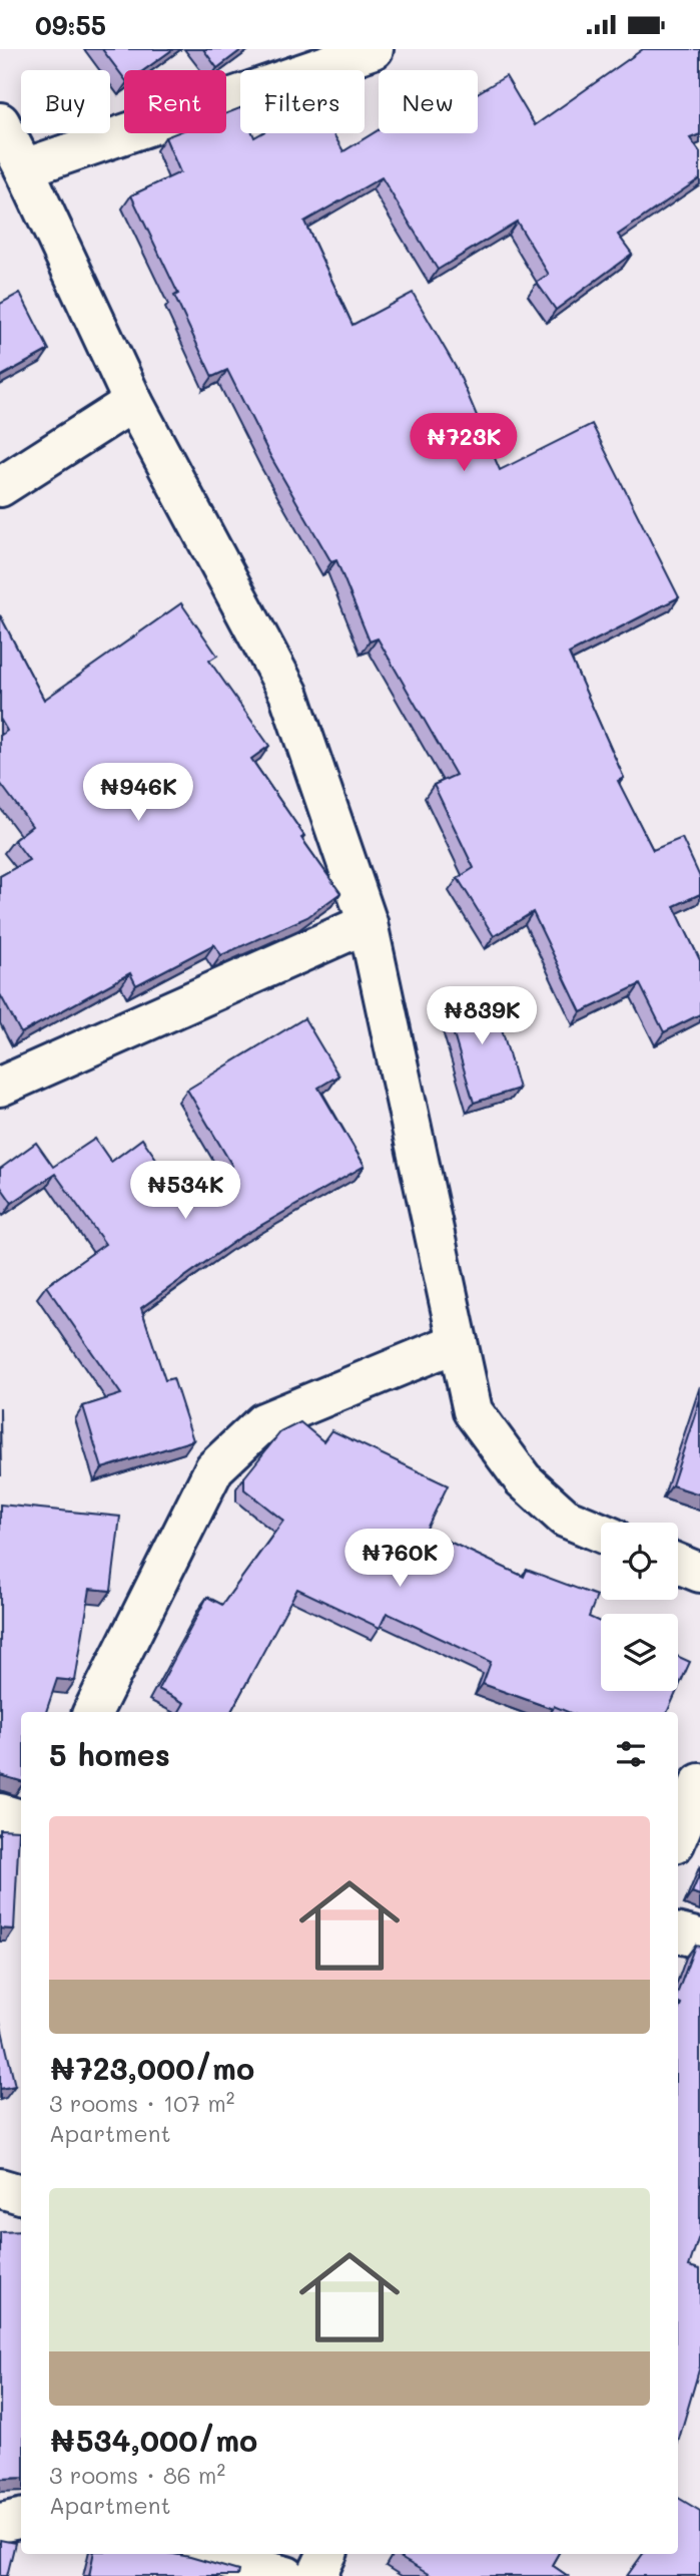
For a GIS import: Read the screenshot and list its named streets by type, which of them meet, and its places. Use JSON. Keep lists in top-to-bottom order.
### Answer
{
  "page": {
    "status": "09:55",
    "chip": [
      "Buy",
      "Rent",
      "Filters",
      "New"
    ],
    "price": [
      "₦723K",
      "₦946K",
      "₦839K",
      "₦534K",
      "₦760K"
    ],
    "heading": "5 homes",
    "list": [
      {
        "name": "₦723,000/mo",
        "note": "3 rooms · 107 m² · Apartment"
      },
      {
        "name": "₦534,000/mo",
        "note": "3 rooms · 86 m² · Apartment"
      }
    ]
  }
}
